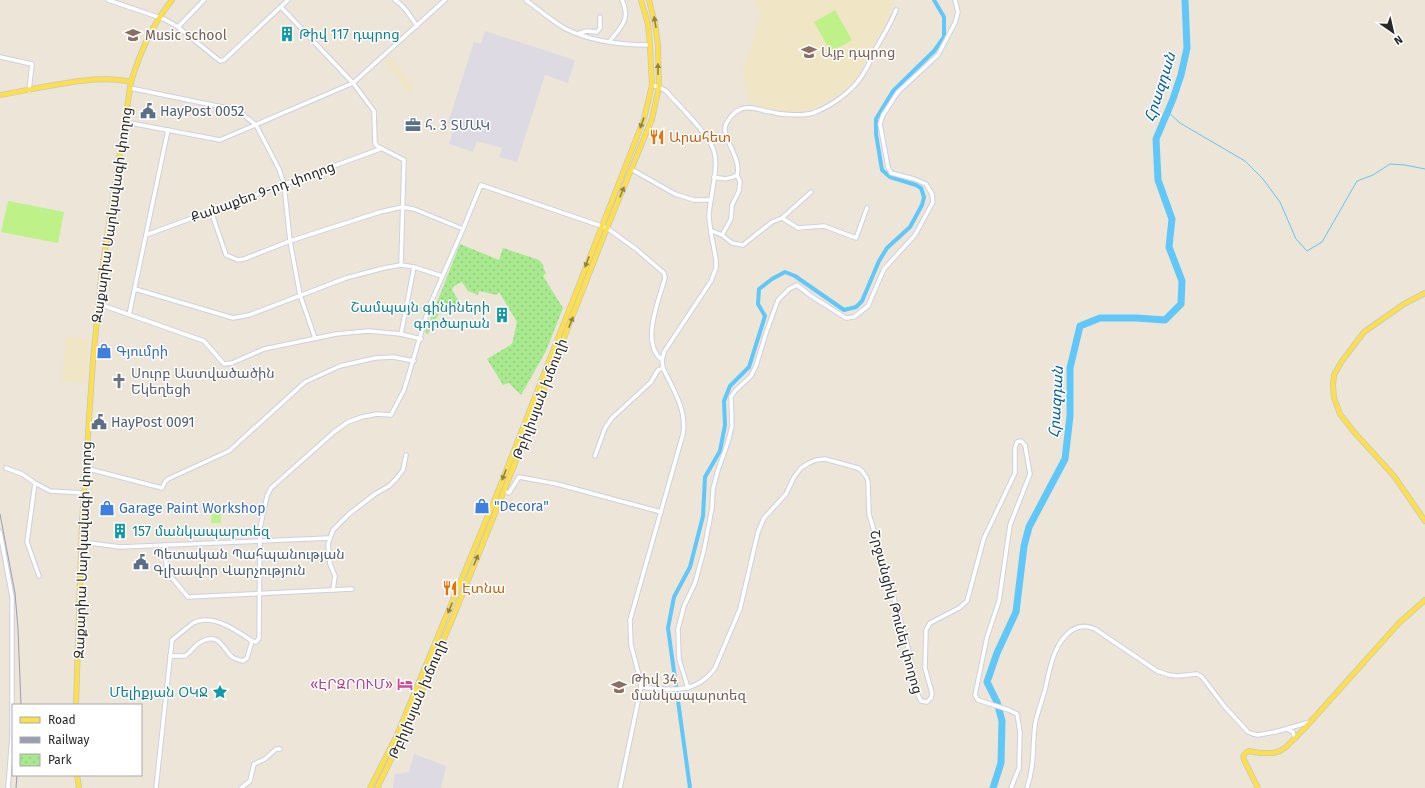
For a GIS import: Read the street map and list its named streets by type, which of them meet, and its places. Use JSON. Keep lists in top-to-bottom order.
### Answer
{
  "streets": {
    "main road": ["Զաքարիա Սարկավագի փողոց", "Թբիլիսյան խճուղի"],
    "street": ["Քանաքեռ 9-րդ փողոց", "Շրջանցիկ Թունել փողոց"]
  },
  "water": ["Հրազդան"],
  "places": {
    "building": ["Թիվ 117 դպրոց", "Շամպայն գինիների գործարան", "157 մանկապարտեզ"],
    "school or university": ["Music school", "Այբ դպրոց", "Թիվ 34 մանկապարտեզ"],
    "public building": ["HayPost 0052", "HayPost 0091", "Պետական Պահպանության Գլխավոր Վարչություն"],
    "office": ["հ. 3 ՏՄԱԿ"],
    "restaurant": ["Արահետ", "Էտնա"],
    "shop": ["Գյումրի", "\"Decora\"", "Garage Paint Workshop"],
    "church": ["Սուրբ Աստվածածին Եկեղեցի"],
    "hotel": ["«ԷՐԶՐՈՒՄ»"],
    "place": ["Մելիքյան ՕԿՋ"]
  },
  "legend": ["Road", "Railway", "Park"],
  "north": "bottom right"
}
